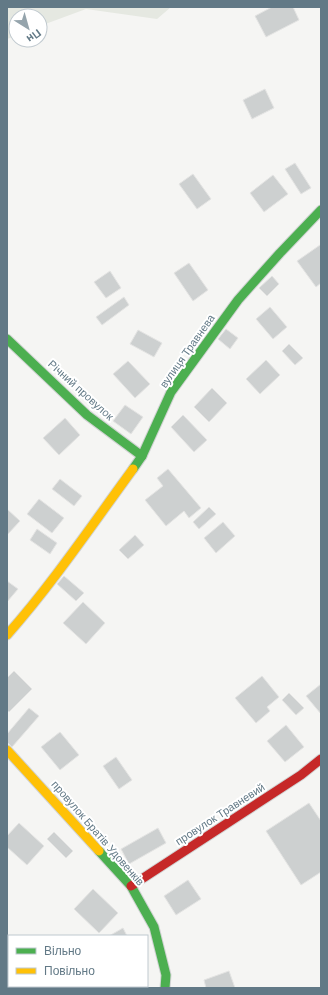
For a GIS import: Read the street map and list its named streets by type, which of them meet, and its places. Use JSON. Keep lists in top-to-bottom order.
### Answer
{
  "streets": {
    "street": [
      "вулиця Травнева",
      "Річний провулок",
      "провулок Травневий",
      "провулок Братів Удовенків"
    ]
  },
  "crossings": [
    ["вулиця Травнева", "Річний провулок"],
    ["провулок Травневий", "провулок Братів Удовенків"]
  ],
  "legend": ["Вільно", "Повільно"],
  "north": "bottom right"
}
